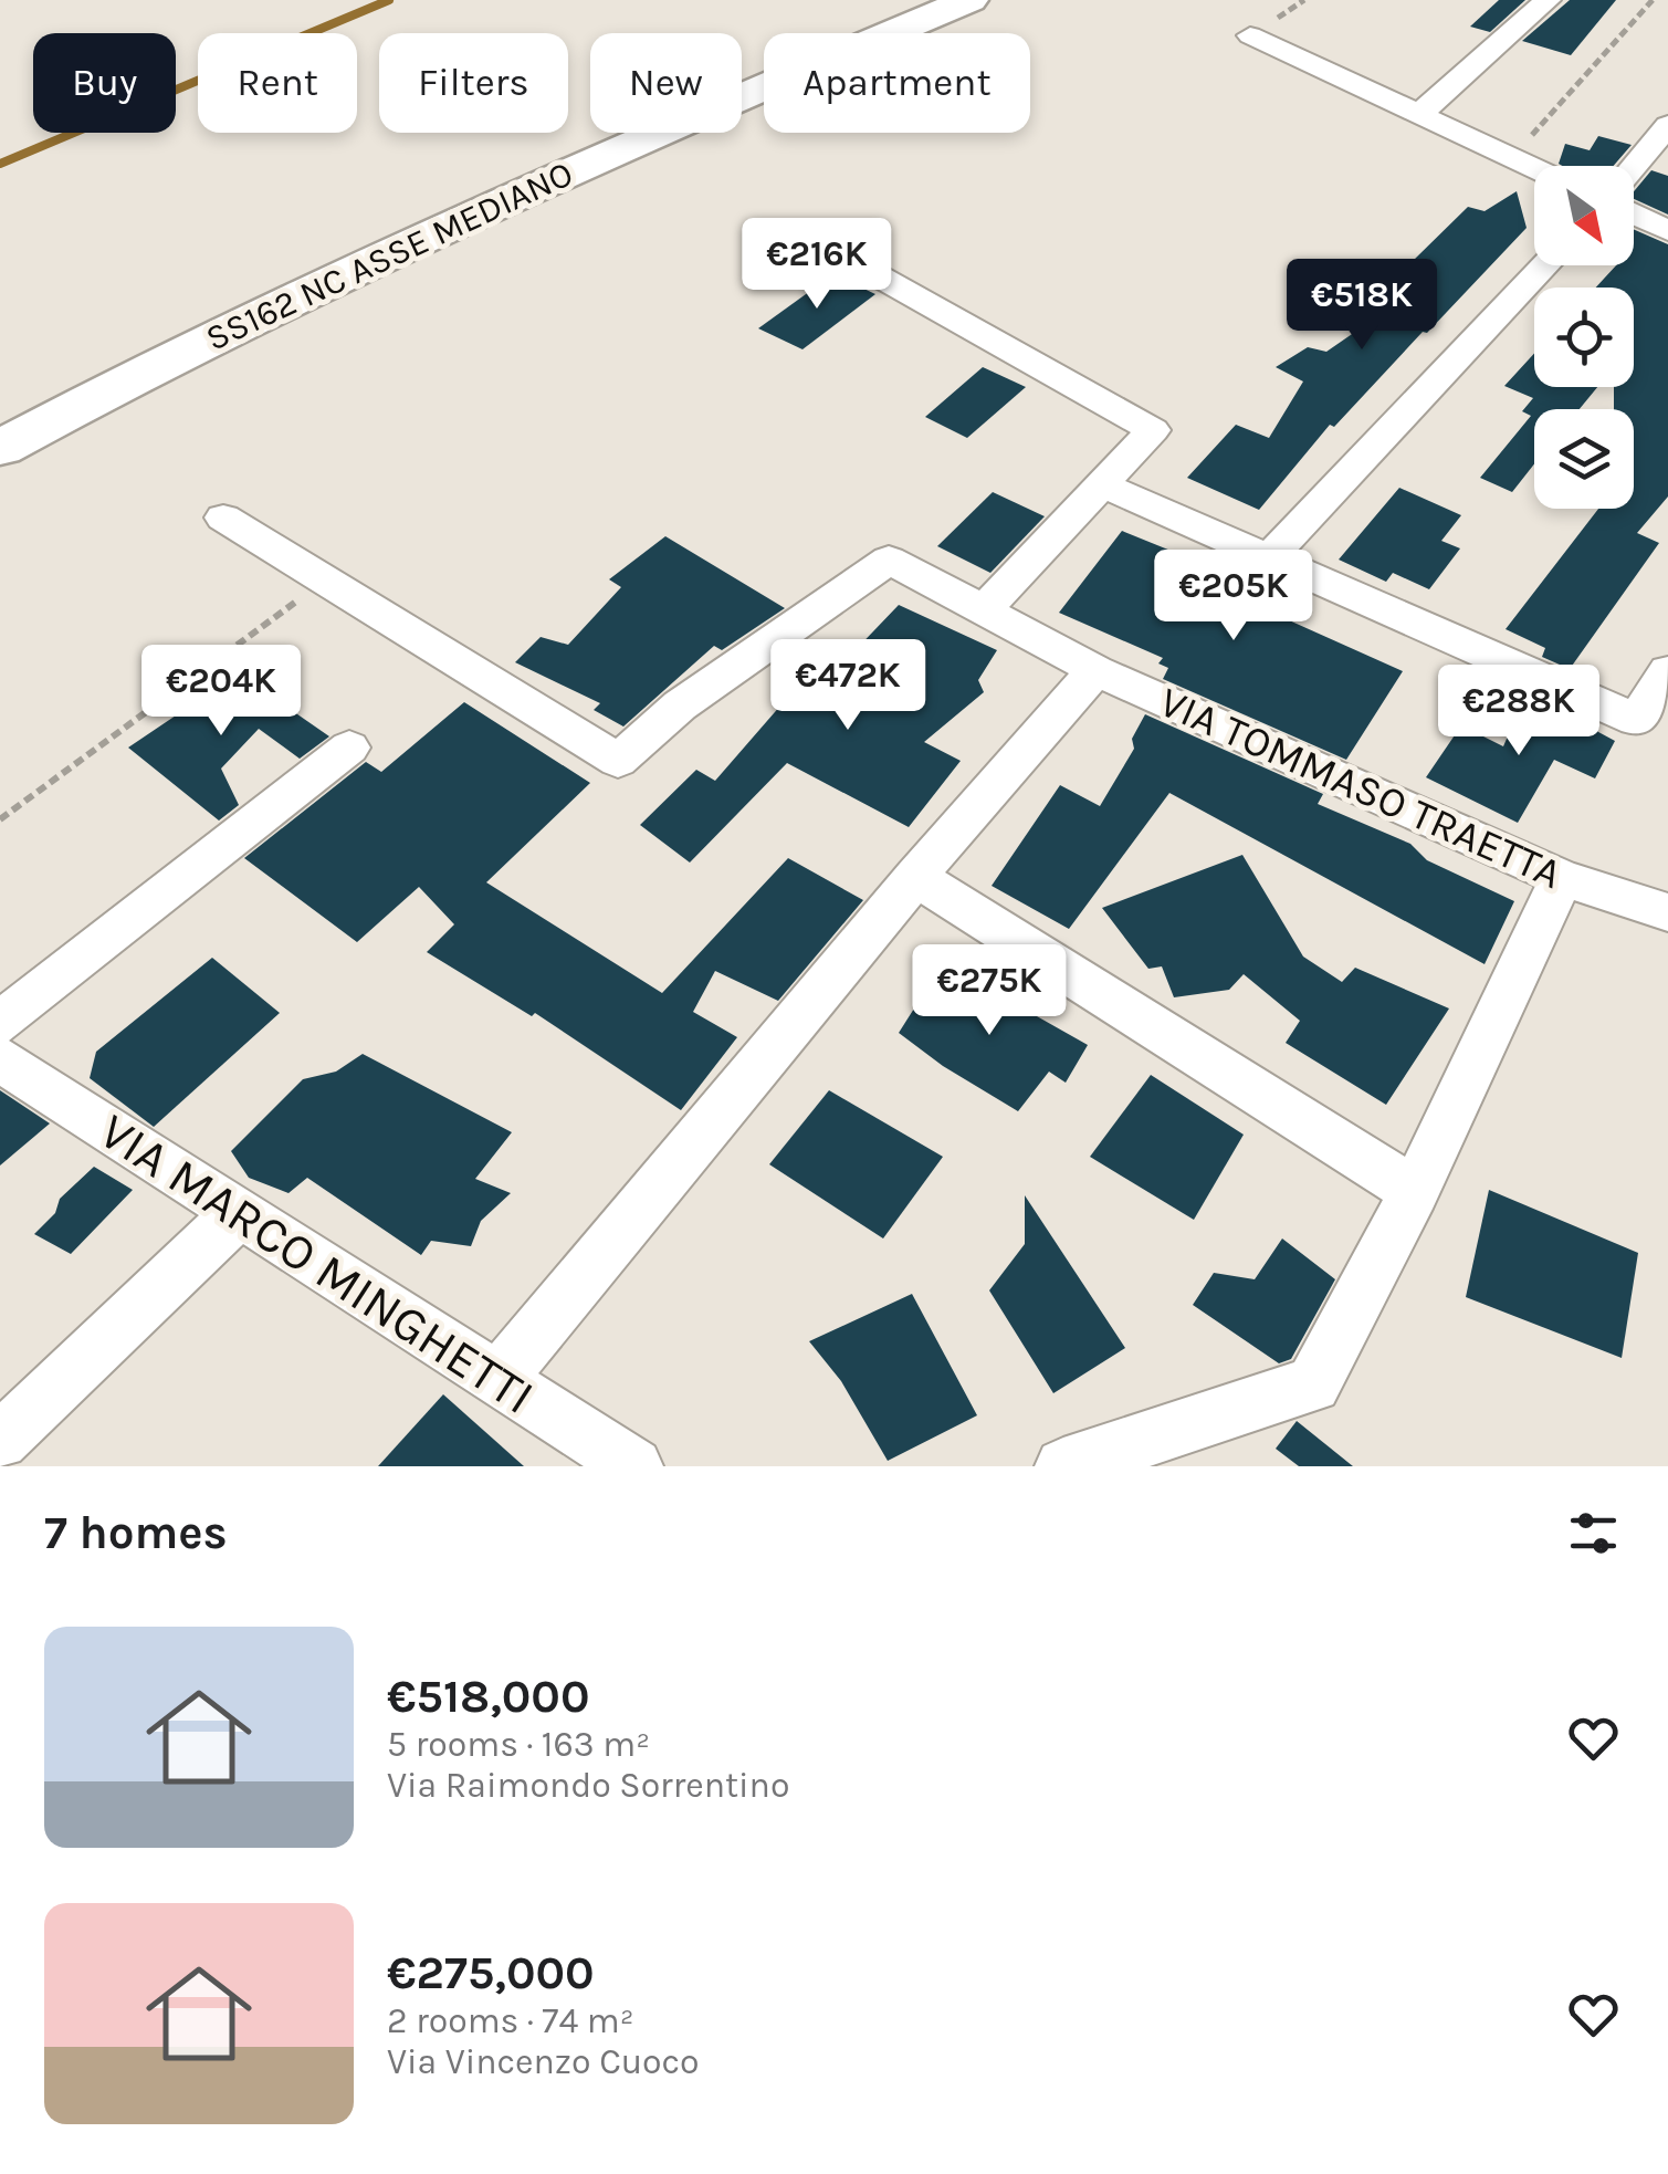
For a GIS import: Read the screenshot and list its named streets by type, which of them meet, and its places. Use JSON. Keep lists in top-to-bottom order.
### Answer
{
  "streets": {
    "highway": ["SS162 NC ASSE MEDIANO"],
    "street": ["VIA TOMMASO TRAETTA", "VIA MARCO MINGHETTI"]
  },
  "north": "bottom right",
  "page": {
    "chip": [
      "Buy",
      "Rent",
      "Filters",
      "New",
      "Apartment"
    ],
    "price": [
      "€216K",
      "€518K",
      "€205K",
      "€472K",
      "€204K",
      "€288K",
      "€275K"
    ],
    "heading": "7 homes",
    "list": [
      {
        "name": "€518,000",
        "note": "5 rooms · 163 m² · Via Raimondo Sorrentino"
      },
      {
        "name": "€275,000",
        "note": "2 rooms · 74 m² · Via Vincenzo Cuoco"
      }
    ]
  }
}
